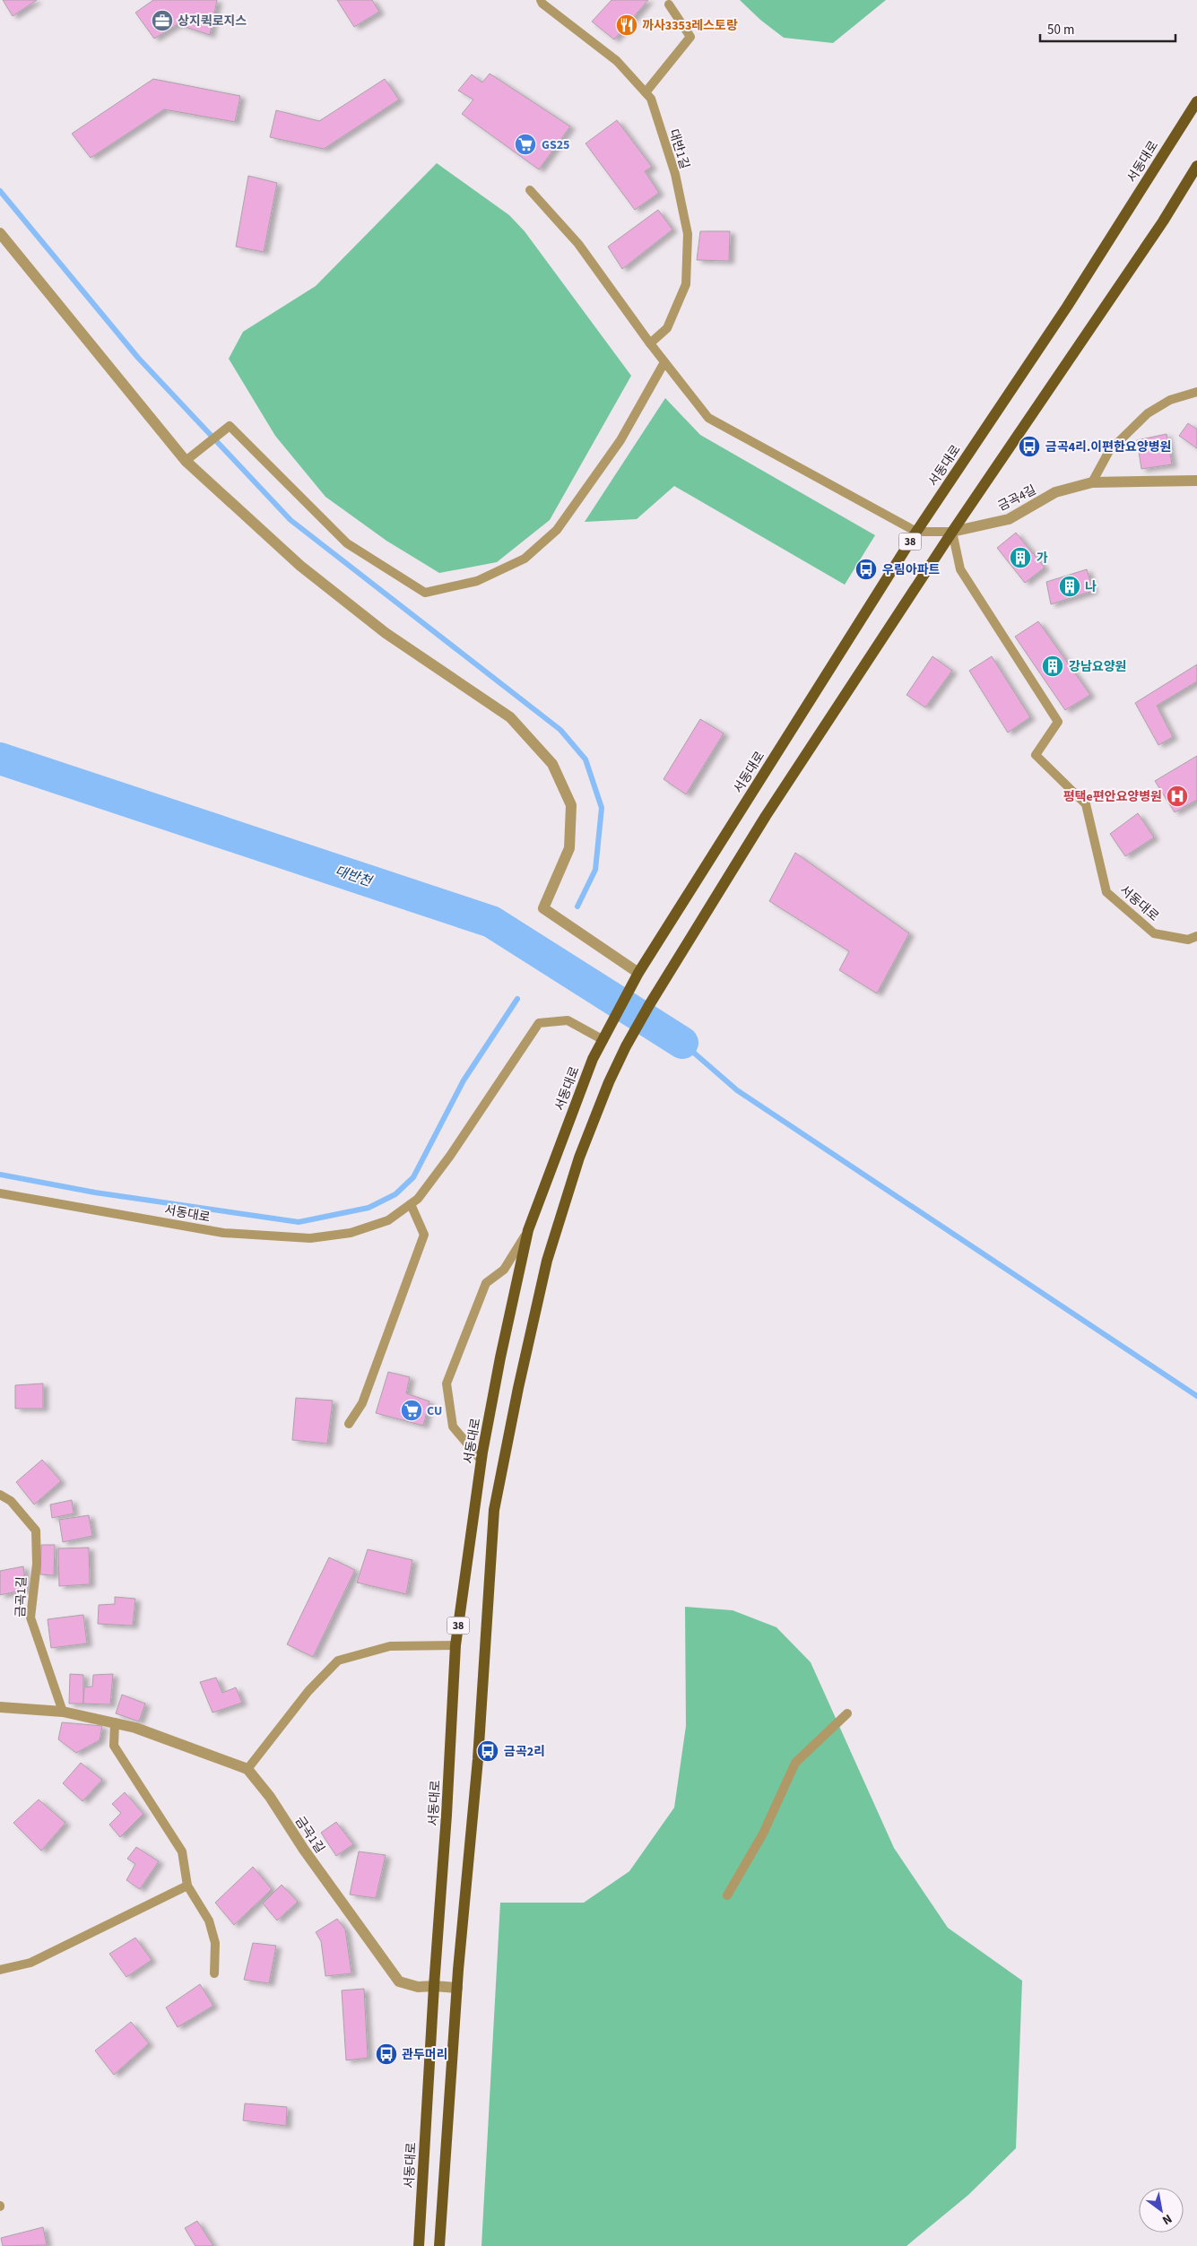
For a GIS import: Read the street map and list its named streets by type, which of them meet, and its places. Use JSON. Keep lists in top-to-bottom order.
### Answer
{
  "streets": {
    "main road": ["서동대로", "38"],
    "street": ["금곡4길", "금곡1길"],
    "lane": ["대반1길"]
  },
  "crossings": [
    ["서동대로", "금곡4길"],
    ["서동대로", "38"],
    ["서동대로", "금곡1길"],
    ["금곡4길", "38"],
    ["38", "금곡1길"]
  ],
  "water": ["대반천"],
  "places": {
    "office": ["상지퀵로지스"],
    "restaurant": ["까사3353레스토랑"],
    "supermarket": ["GS25", "CU"],
    "bus stop": [
      "금곡4리.이편한요양병원",
      "우림아파트",
      "금곡2리",
      "관두머리"
    ],
    "building": ["가", "나", "강남요양원"],
    "hospital": ["평택e편안요양병원"]
  },
  "scale_bar": "50 m",
  "north": "bottom right"
}
